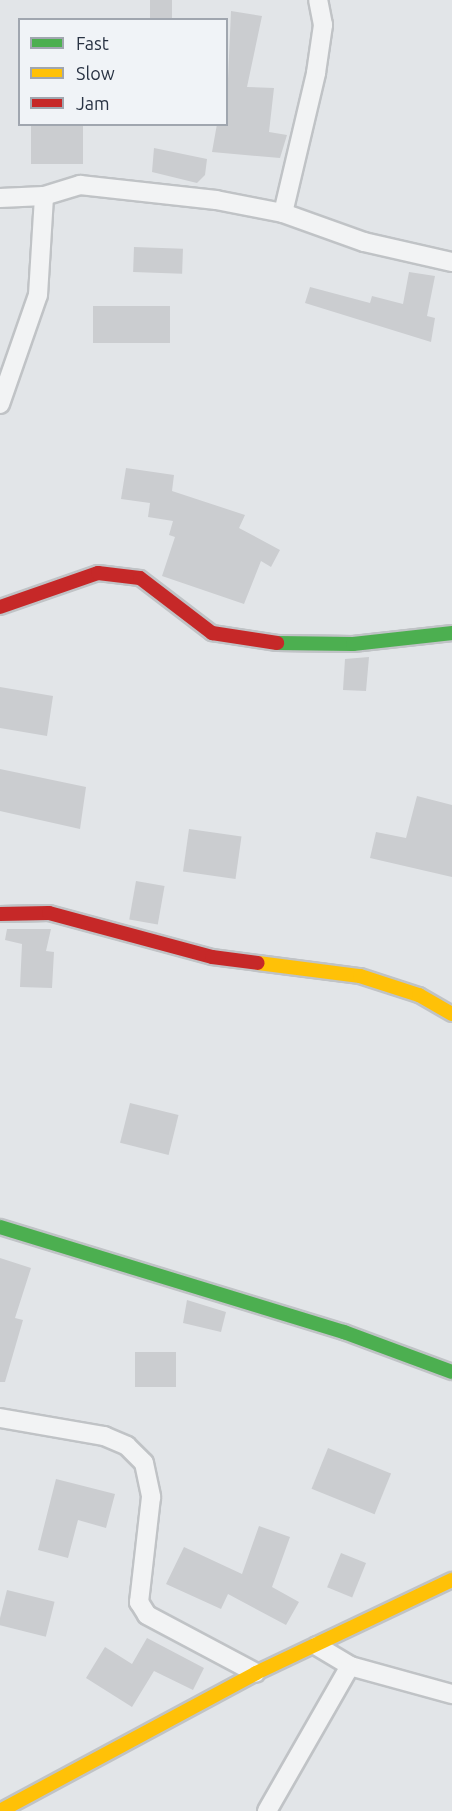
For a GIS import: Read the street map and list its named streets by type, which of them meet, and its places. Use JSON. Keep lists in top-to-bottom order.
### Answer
{
  "legend": ["Fast", "Slow", "Jam"]
}
